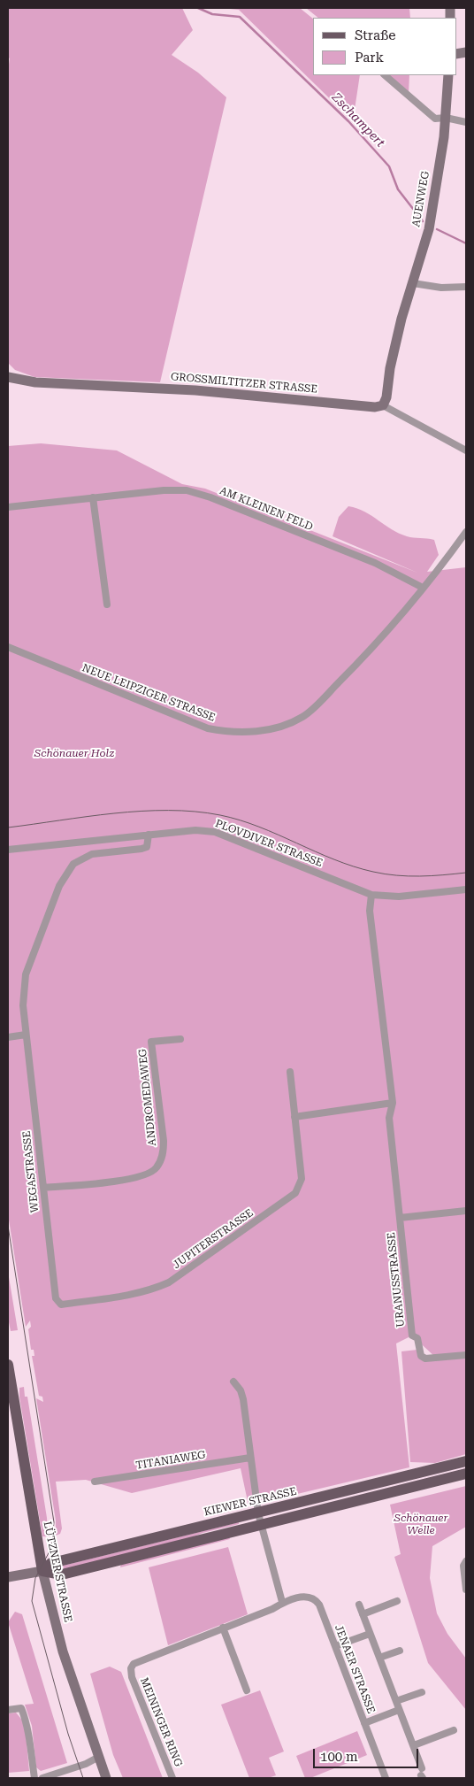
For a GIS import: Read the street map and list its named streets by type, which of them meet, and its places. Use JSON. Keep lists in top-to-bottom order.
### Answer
{
  "streets": {
    "main road": ["KIEWER STRASSE", "LÜTZNER STRASSE"],
    "street": [
      "AUENWEG",
      "GROSSMILTITZER STRASSE",
      "AM KLEINEN FELD",
      "NEUE LEIPZIGER STRASSE",
      "PLOVDIVER STRASSE",
      "ANDROMEDAWEG",
      "WEGASTRASSE",
      "JUPITERSTRASSE",
      "URANUSSTRASSE",
      "TITANIAWEG",
      "JENAER STRASSE",
      "MEININGER RING"
    ]
  },
  "crossings": [
    ["AUENWEG", "GROSSMILTITZER STRASSE"],
    ["AM KLEINEN FELD", "NEUE LEIPZIGER STRASSE"],
    ["PLOVDIVER STRASSE", "WEGASTRASSE"],
    ["ANDROMEDAWEG", "WEGASTRASSE"],
    ["WEGASTRASSE", "JUPITERSTRASSE"],
    ["KIEWER STRASSE", "LÜTZNER STRASSE"],
    ["JENAER STRASSE", "MEININGER RING"]
  ],
  "water": ["Zschampert"],
  "parks": ["Schönauer Holz", "Schönauer Welle"],
  "legend": ["Straße", "Park"],
  "scale_bar": "100 m"
}
